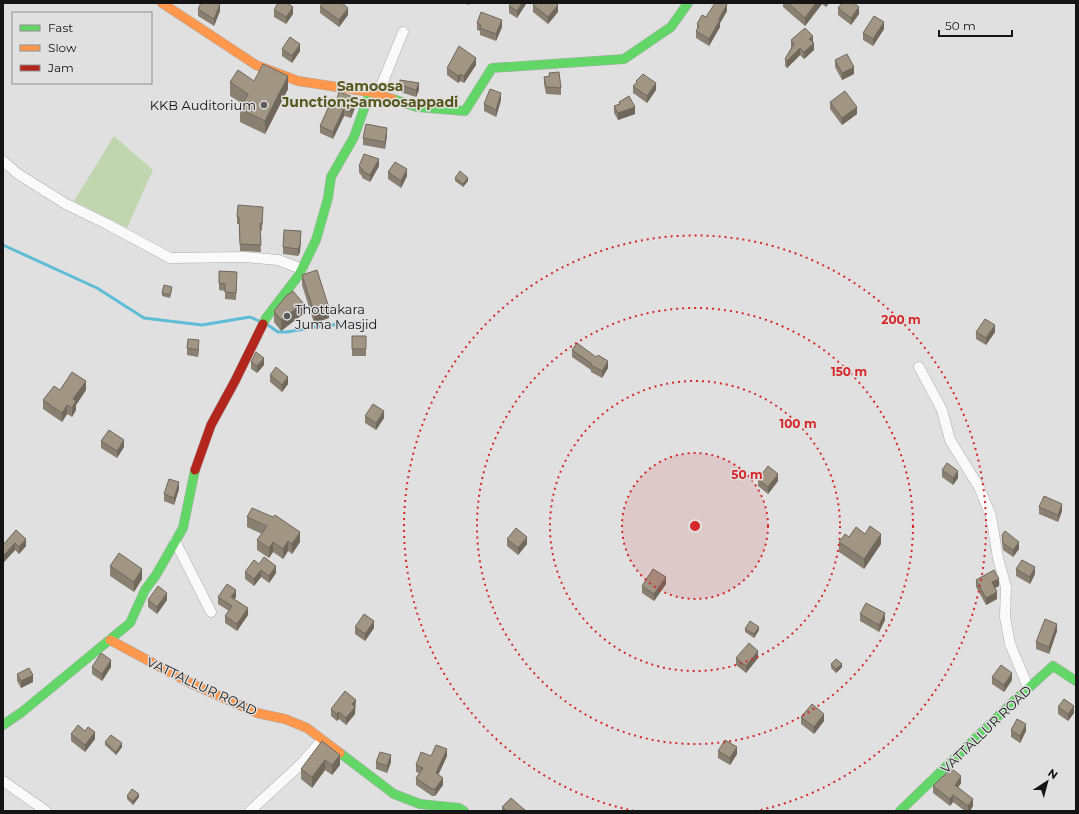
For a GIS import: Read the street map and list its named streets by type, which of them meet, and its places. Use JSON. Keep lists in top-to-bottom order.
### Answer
{
  "streets": {
    "main road": ["VATTALLUR ROAD"]
  },
  "districts": ["Samoosa Junction;Samoosappadi"],
  "places": ["KKB Auditorium", "Thottakara Juma Masjid"],
  "legend": ["Fast", "Slow", "Jam"],
  "scale_bar": "50 m",
  "north": "top right",
  "rings": [
    "200 m",
    "150 m",
    "100 m",
    "50 m"
  ]
}
